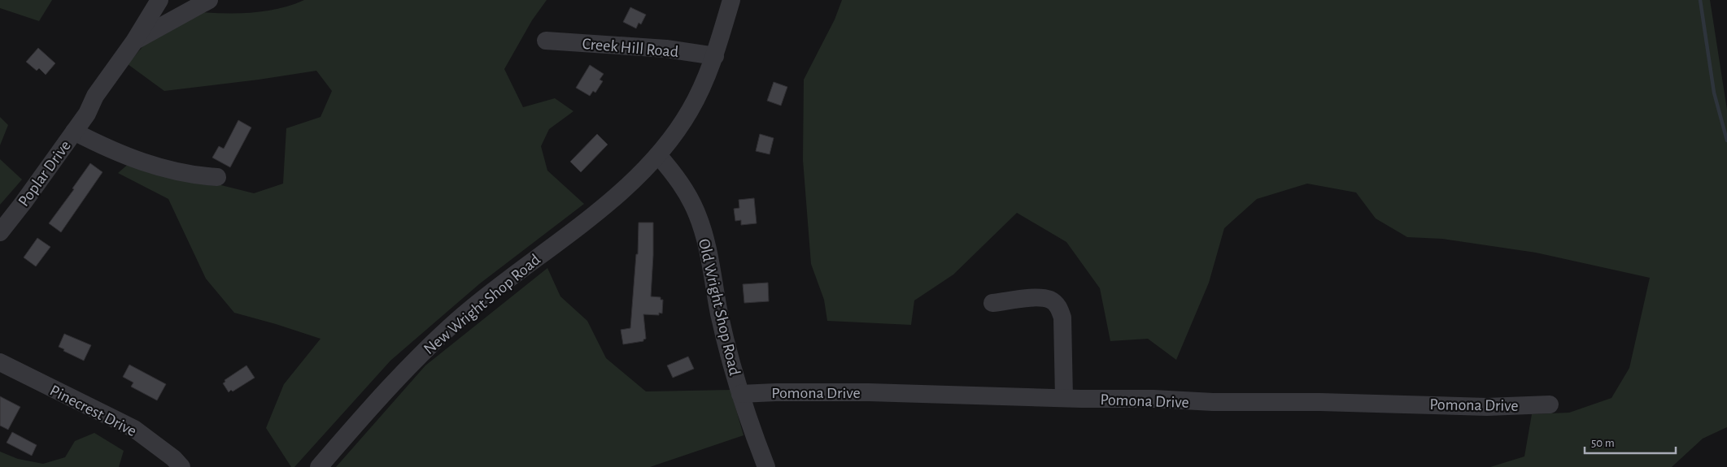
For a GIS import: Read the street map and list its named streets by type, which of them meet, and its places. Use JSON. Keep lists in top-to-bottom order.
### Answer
{
  "streets": {
    "street": [
      "Creek Hill Road",
      "Poplar Drive",
      "New Wright Shop Road",
      "Old Wright Shop Road",
      "Pomona Drive",
      "Pinecrest Drive"
    ]
  },
  "crossings": [
    ["Creek Hill Road", "New Wright Shop Road"],
    ["New Wright Shop Road", "Old Wright Shop Road"],
    ["Old Wright Shop Road", "Pomona Drive"]
  ],
  "scale_bar": "50 m"
}
